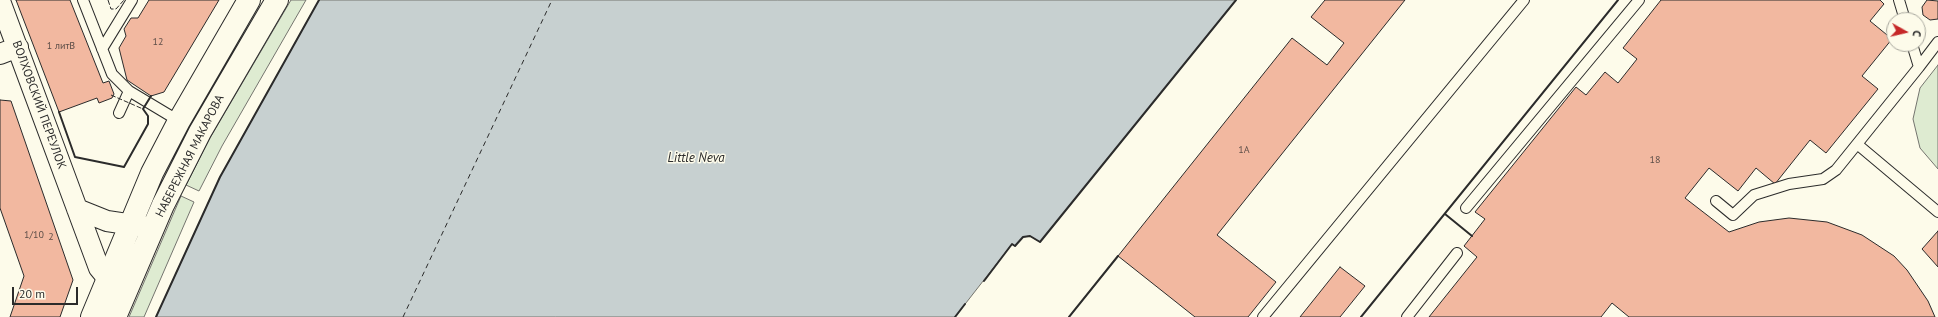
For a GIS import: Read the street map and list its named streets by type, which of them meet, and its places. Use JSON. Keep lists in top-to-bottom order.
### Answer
{
  "streets": {
    "main road": ["НАБЕРЕЖНАЯ МАКАРОВА"],
    "street": ["ВОЛХОВСКИЙ ПЕРЕУЛОК"]
  },
  "crossings": [
    ["ВОЛХОВСКИЙ ПЕРЕУЛОК", "НАБЕРЕЖНАЯ МАКАРОВА"]
  ],
  "water": ["Little Neva"],
  "house_numbers": [
    "12",
    "1 литВ",
    "1А",
    "18",
    "1/10",
    "2"
  ],
  "scale_bar": "20 m",
  "north": "right"
}
